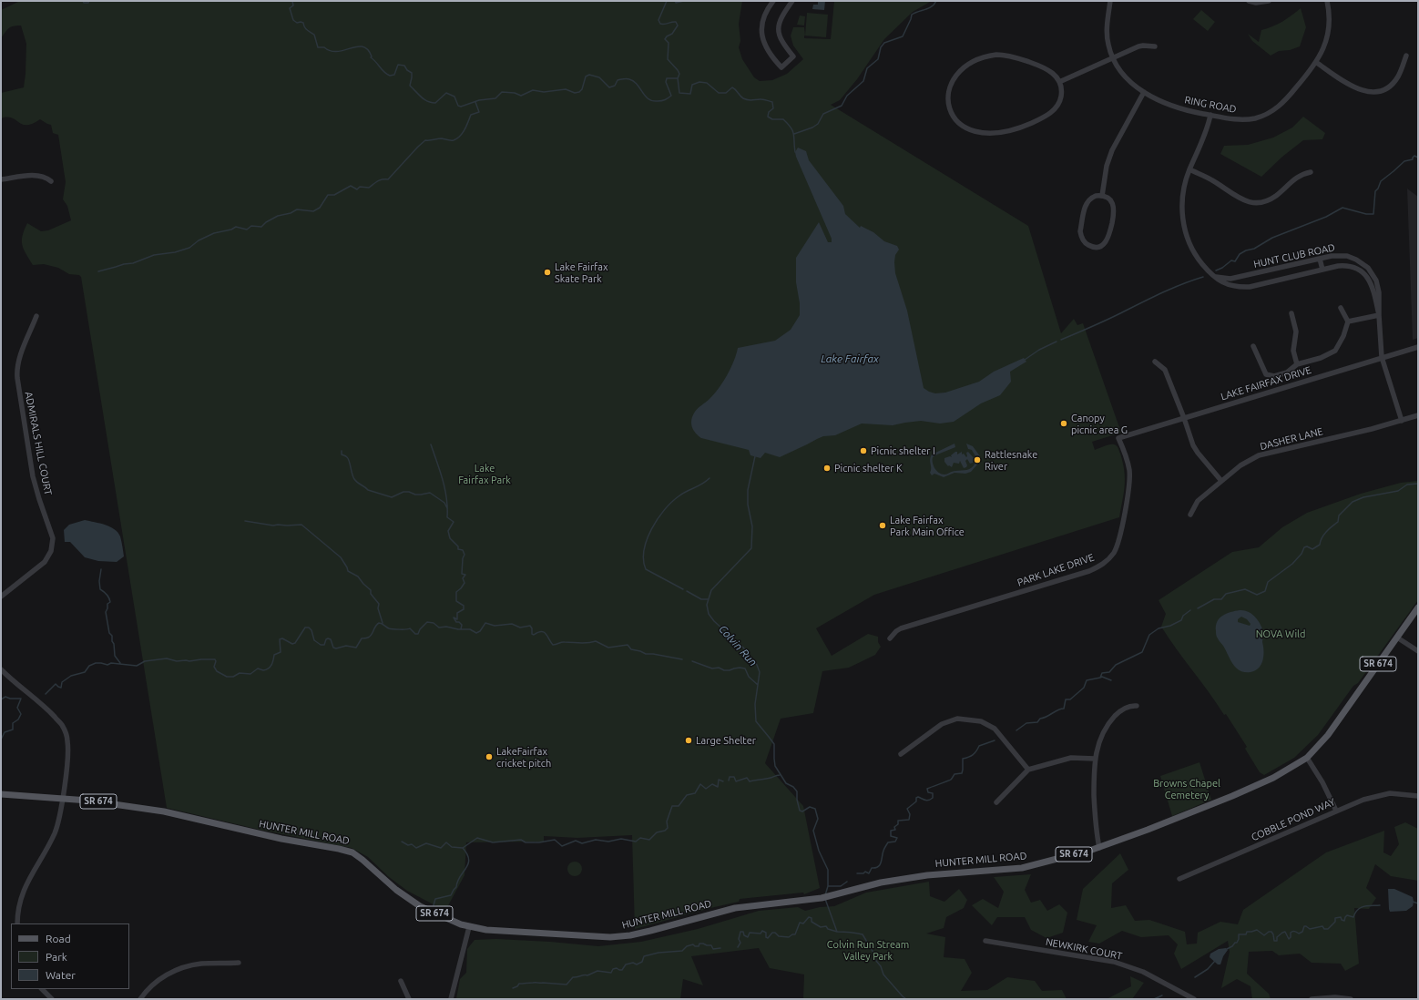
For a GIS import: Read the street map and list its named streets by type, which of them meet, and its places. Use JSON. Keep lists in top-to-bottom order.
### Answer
{
  "streets": {
    "main road": ["SR 674", "HUNTER MILL ROAD"],
    "street": [
      "RING ROAD",
      "HUNT CLUB ROAD",
      "LAKE FAIRFAX DRIVE",
      "DASHER LANE",
      "ADMIRALS HILL COURT",
      "PARK LAKE DRIVE",
      "COBBLE POND WAY",
      "NEWKIRK COURT"
    ]
  },
  "crossings": [
    ["RING ROAD", "HUNT CLUB ROAD"],
    ["HUNT CLUB ROAD", "LAKE FAIRFAX DRIVE"],
    ["HUNT CLUB ROAD", "DASHER LANE"],
    ["LAKE FAIRFAX DRIVE", "PARK LAKE DRIVE"]
  ],
  "water": ["Lake Fairfax", "Colvin Run"],
  "parks": [
    "Lake Fairfax Park",
    "NOVA Wild",
    "Browns Chapel Cemetery",
    "Colvin Run Stream Valley Park"
  ],
  "places": [
    "Lake Fairfax Skate Park",
    "Canopy picnic area G",
    "Picnic shelter I",
    "Rattlesnake River",
    "Picnic shelter K",
    "Lake Fairfax Park Main Office",
    "Large Shelter",
    "LakeFairfax cricket pitch"
  ],
  "legend": ["Road", "Park", "Water"]
}
